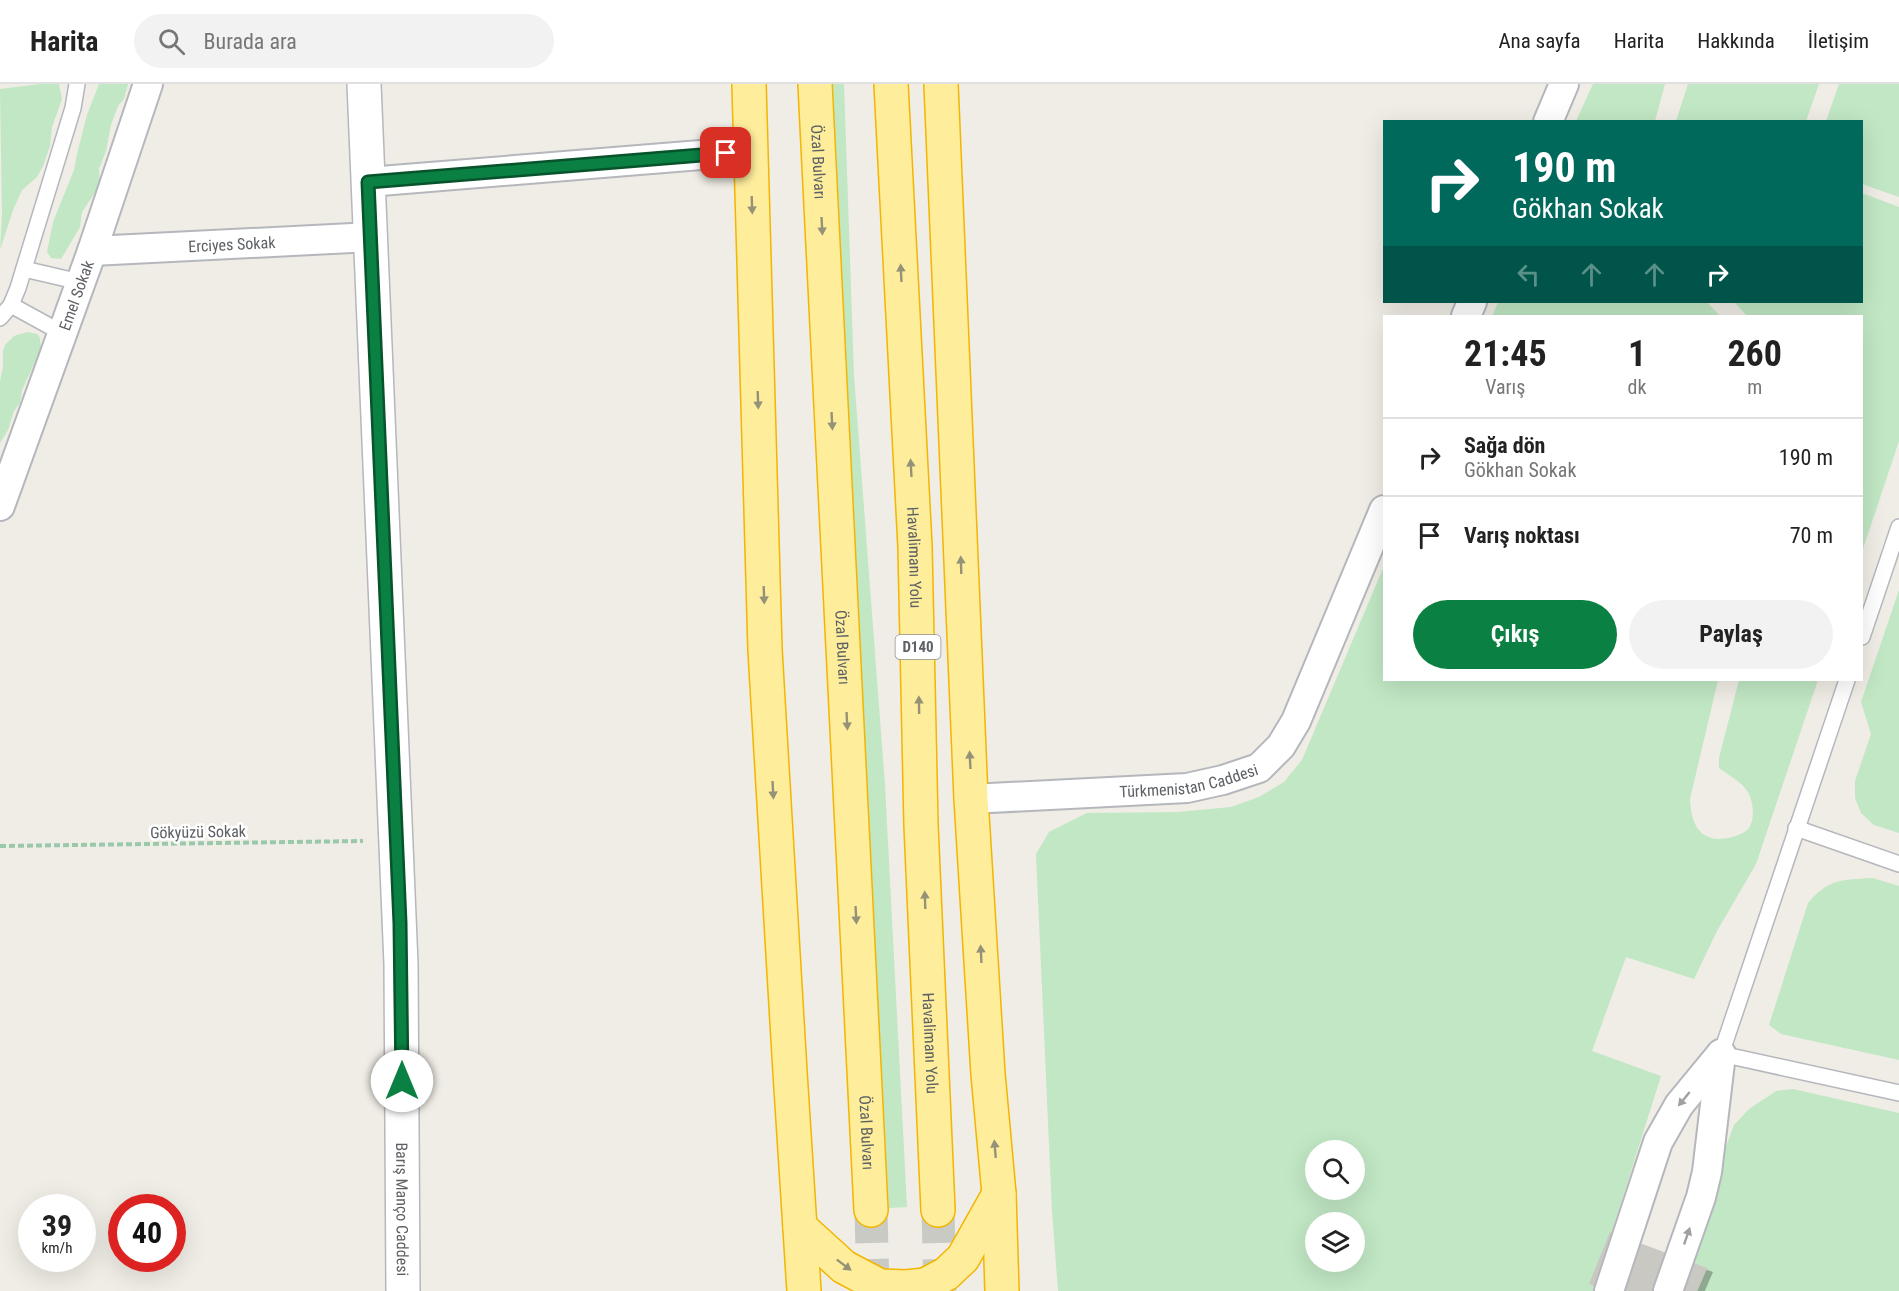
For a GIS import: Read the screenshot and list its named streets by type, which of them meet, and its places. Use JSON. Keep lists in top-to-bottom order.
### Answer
{
  "streets": {
    "highway": ["Özal Bulvarı", "Havalimanı Yolu", "D140"],
    "street": [
      "Erciyes Sokak",
      "Emel Sokak",
      "Türkmenistan Caddesi",
      "Barış Manço Caddesi"
    ],
    "path": ["Gökyüzü Sokak"]
  },
  "crossings": [
    ["Erciyes Sokak", "Emel Sokak"],
    ["Erciyes Sokak", "Barış Manço Caddesi"],
    ["Gökyüzü Sokak", "Barış Manço Caddesi"]
  ],
  "page": {
    "header": "Harita",
    "search": "Burada ara",
    "nav": [
      "Ana sayfa",
      "Harita",
      "Hakkında",
      "İletişim"
    ],
    "turn": ["190 m", "Gökhan Sokak"],
    "eta": [
      "21:45",
      "Varış",
      "1",
      "dk",
      "260",
      "m"
    ],
    "list": [
      {
        "name": "Sağa dön",
        "note": "Gökhan Sokak",
        "value": "190 m"
      },
      {
        "name": "Varış noktası",
        "value": "70 m"
      }
    ],
    "buttons": ["Çıkış", "Paylaş"],
    "speed": "39 km/h",
    "limit": "40"
  }
}
